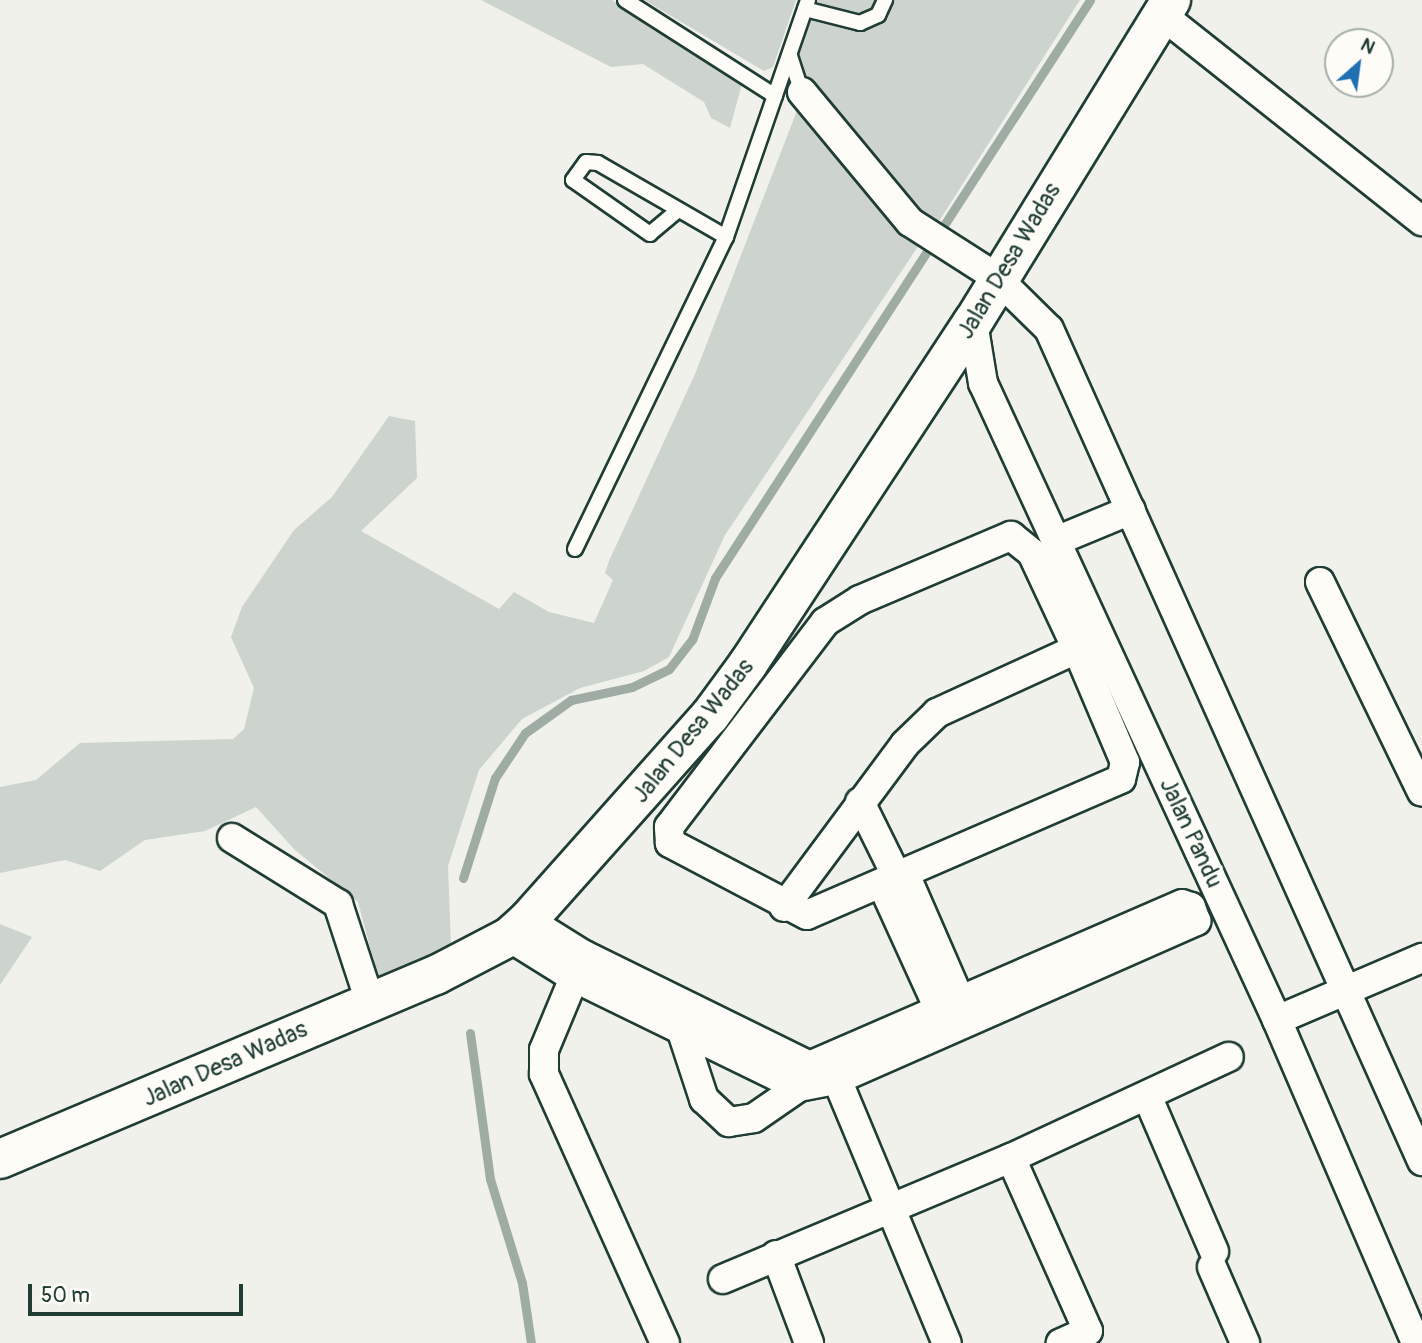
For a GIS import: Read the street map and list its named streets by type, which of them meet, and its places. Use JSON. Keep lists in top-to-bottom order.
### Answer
{
  "streets": {
    "main road": ["Jalan Desa Wadas"],
    "street": ["Jalan Pandu"]
  },
  "crossings": [
    ["Jalan Desa Wadas", "Jalan Pandu"]
  ],
  "scale_bar": "50 m",
  "north": "top right"
}
